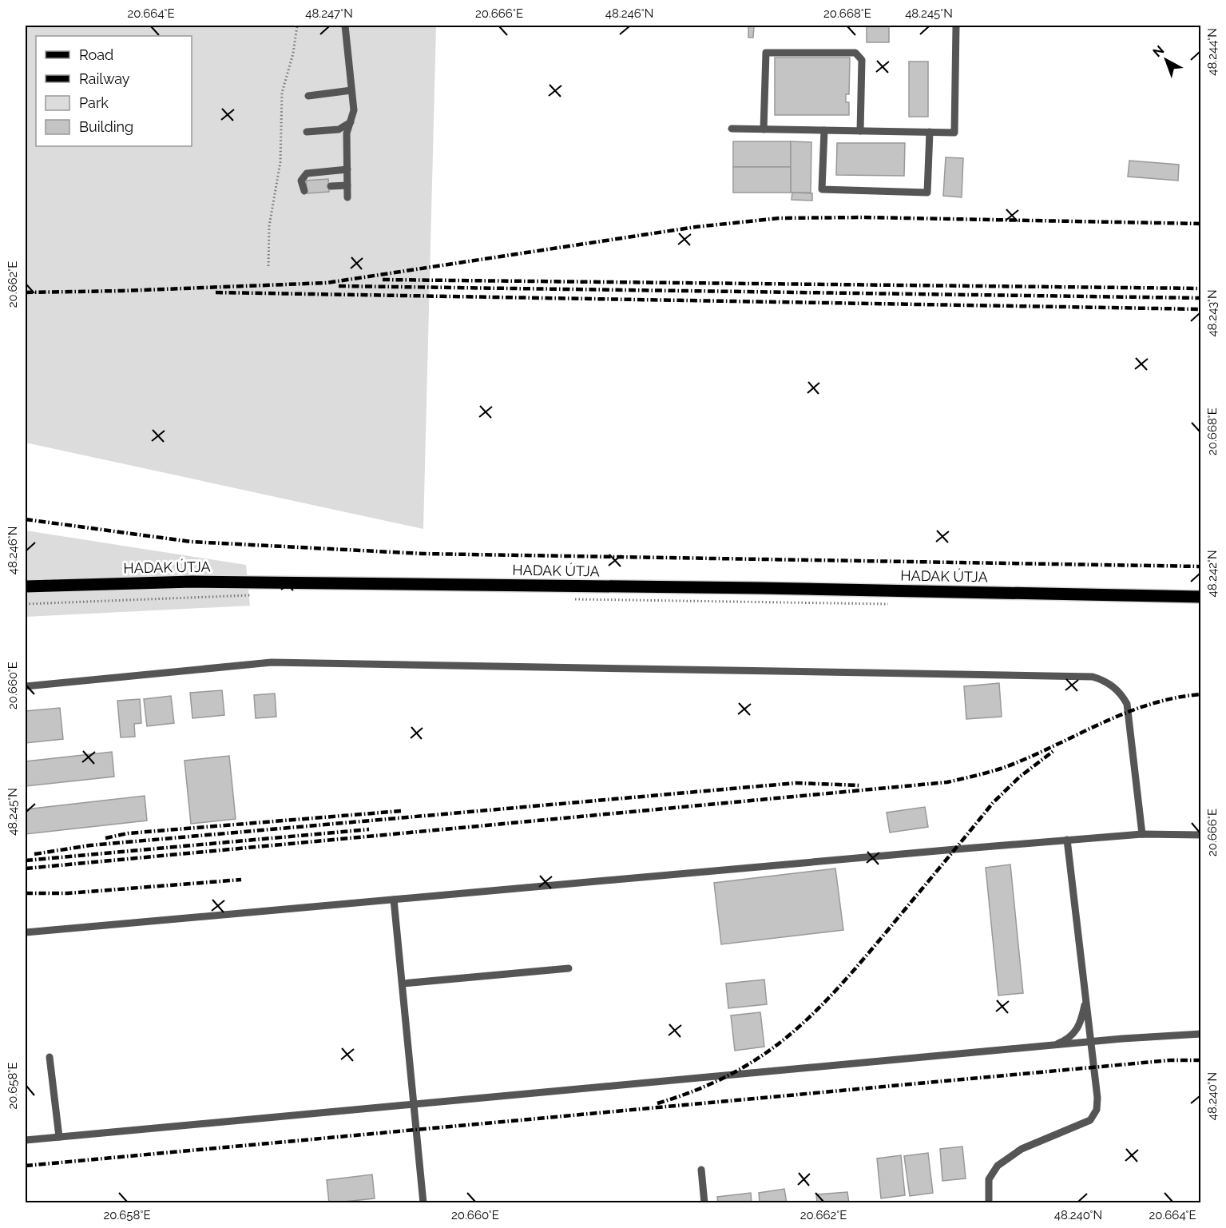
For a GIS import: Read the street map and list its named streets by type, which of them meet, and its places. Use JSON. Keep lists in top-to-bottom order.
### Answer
{
  "streets": {
    "main road": ["HADAK ÚTJA"]
  },
  "legend": [
    "Road",
    "Railway",
    "Park",
    "Building"
  ],
  "north": "top left",
  "coordinates": [
    "20.664°E",
    "48.247°N",
    "20.666°E",
    "48.246°N",
    "20.668°E",
    "48.245°N",
    "48.244°N",
    "20.662°E",
    "48.243°N",
    "48.242°N",
    "20.660°E",
    "20.658°E",
    "48.240°N"
  ]
}
